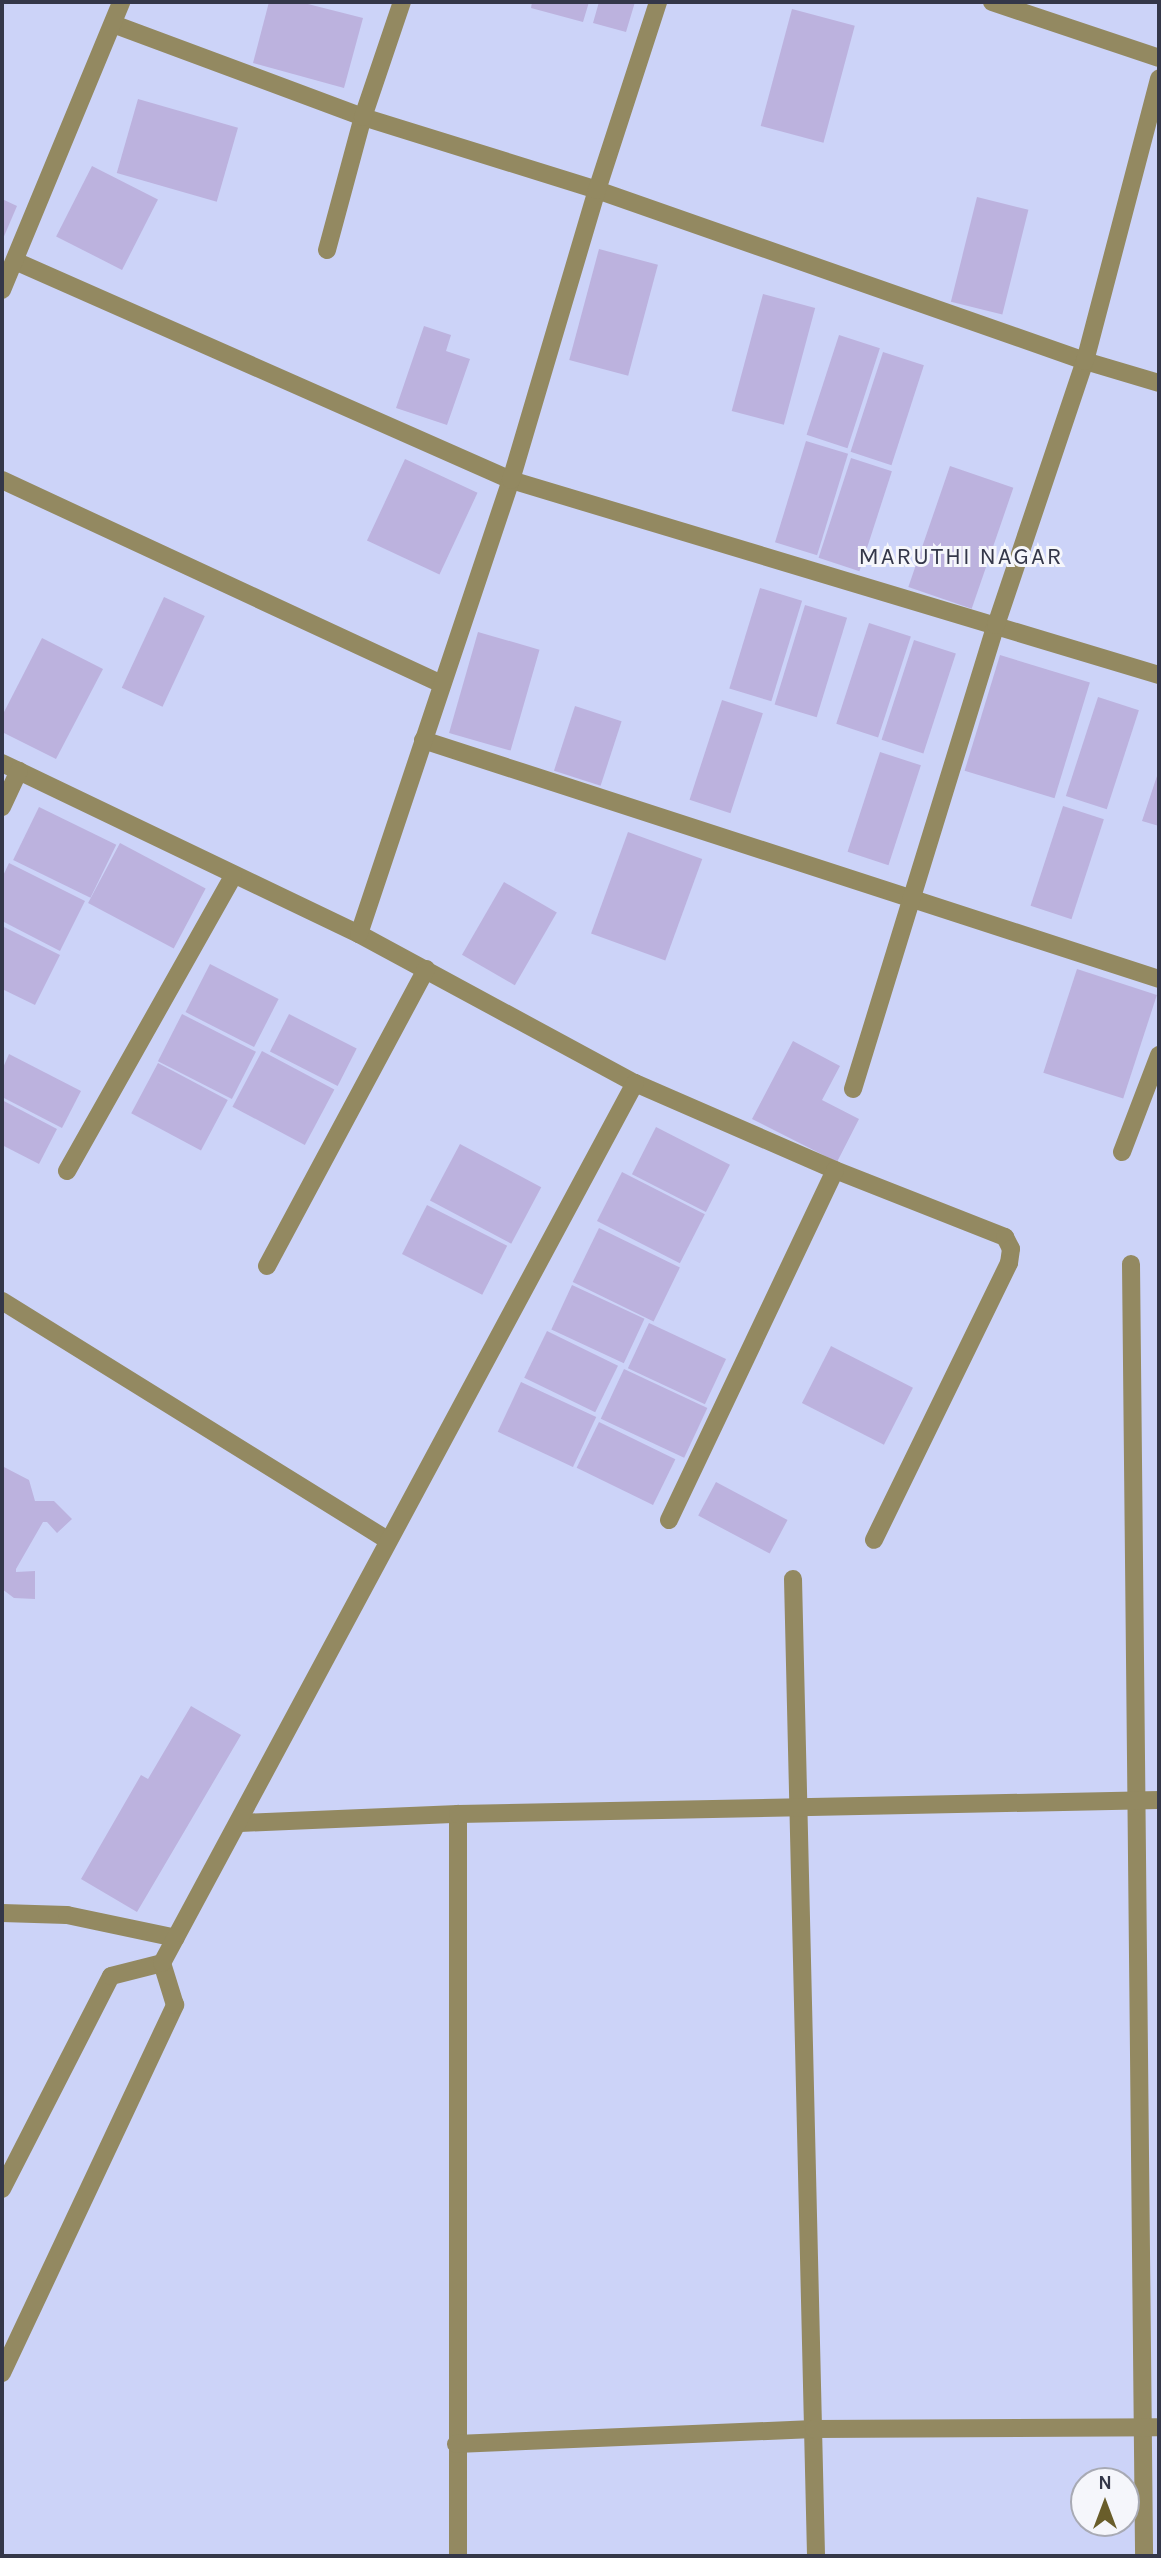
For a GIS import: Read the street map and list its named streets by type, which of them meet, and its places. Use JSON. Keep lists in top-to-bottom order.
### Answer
{
  "districts": ["MARUTHI NAGAR"],
  "north": "top"
}
